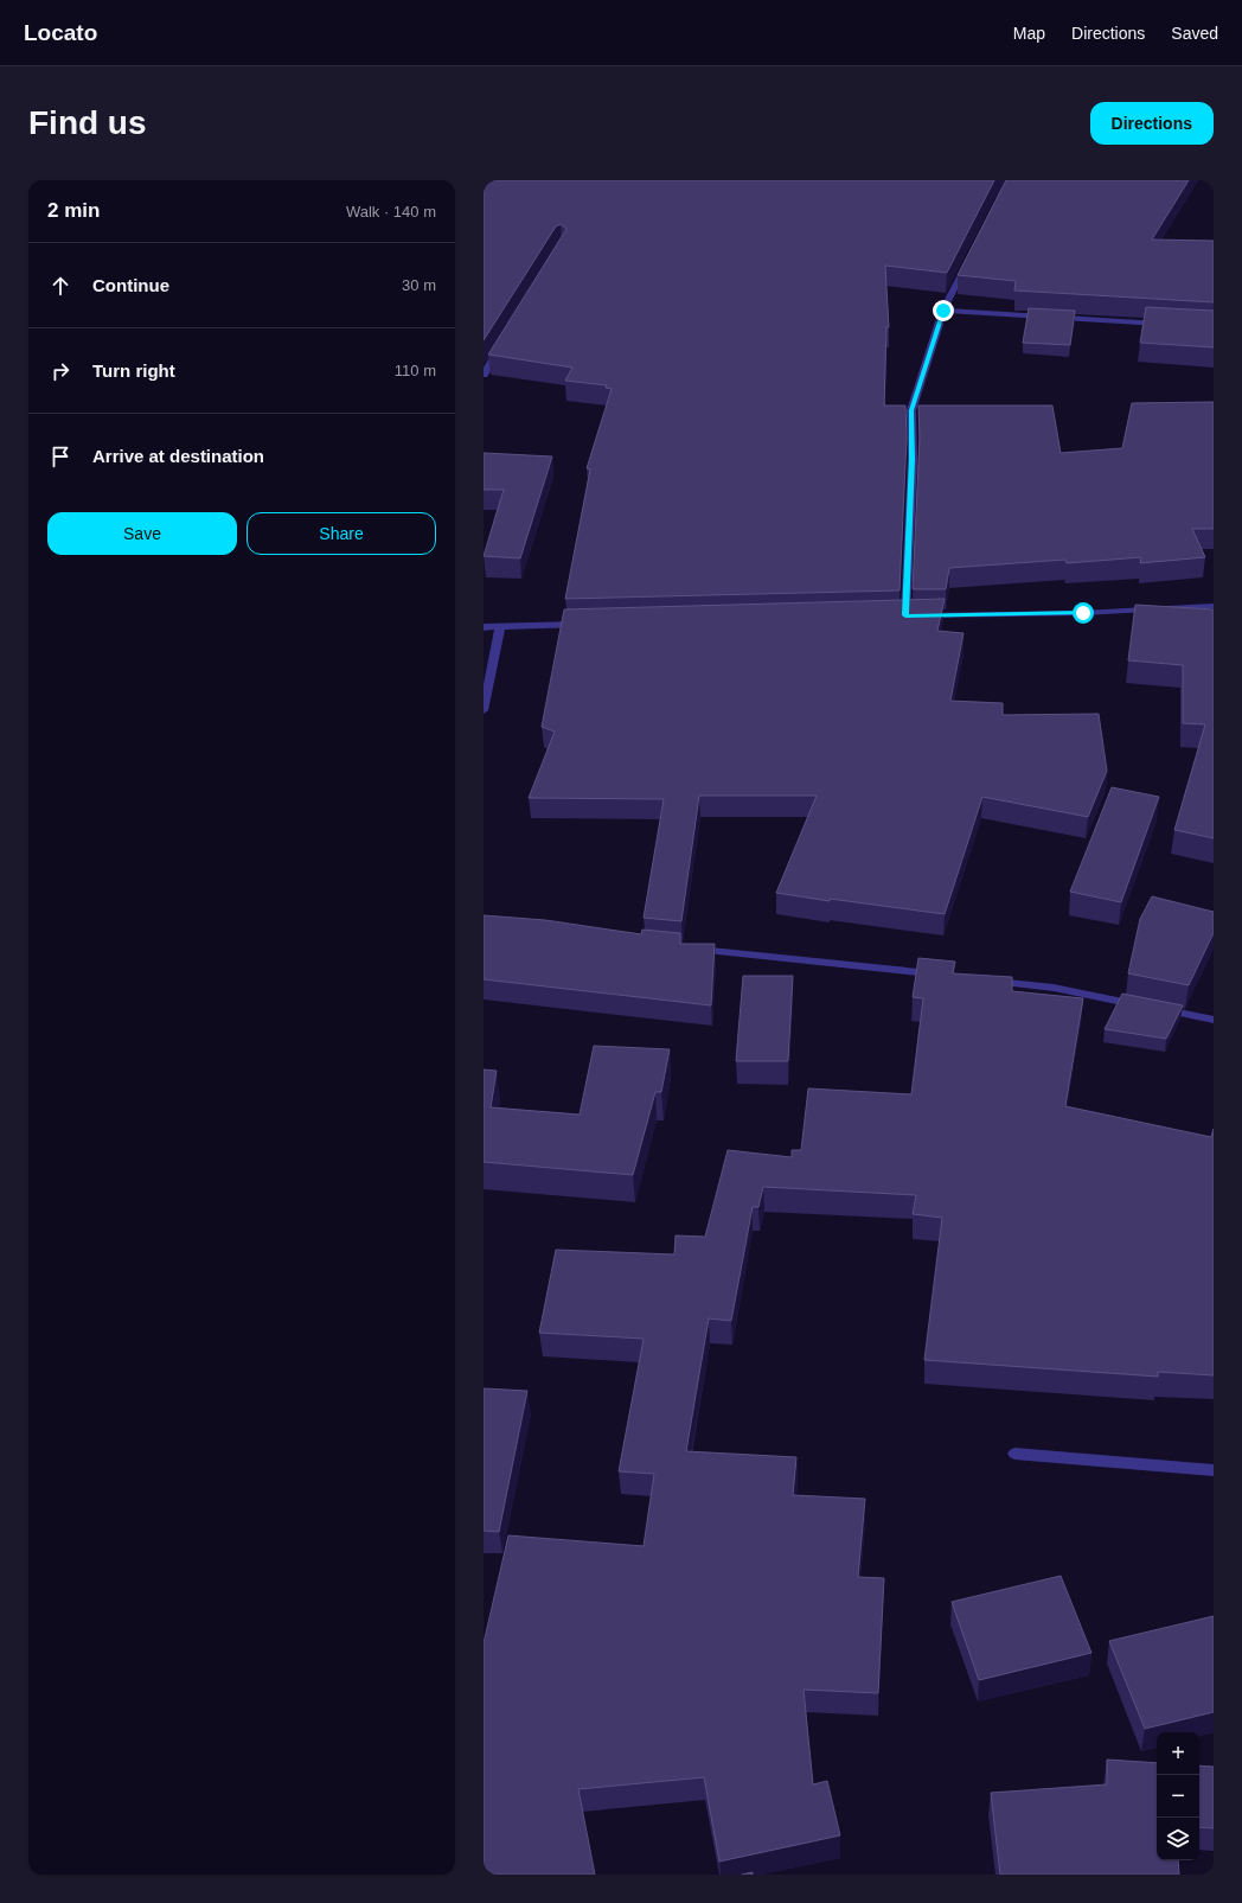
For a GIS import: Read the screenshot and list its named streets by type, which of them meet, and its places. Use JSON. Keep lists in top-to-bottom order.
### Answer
{
  "page": {
    "header": "Locato",
    "nav": ["Map", "Directions", "Saved"],
    "buttons": [
      "Directions",
      ["Save", "Share"]
    ],
    "title": "Find us",
    "heading": ["2 min", "Walk · 140 m"],
    "list": [
      ["Continue", "30 m"],
      ["Turn right", "110 m"],
      "Arrive at destination"
    ],
    "map_buttons": ["+", "−"]
  }
}
